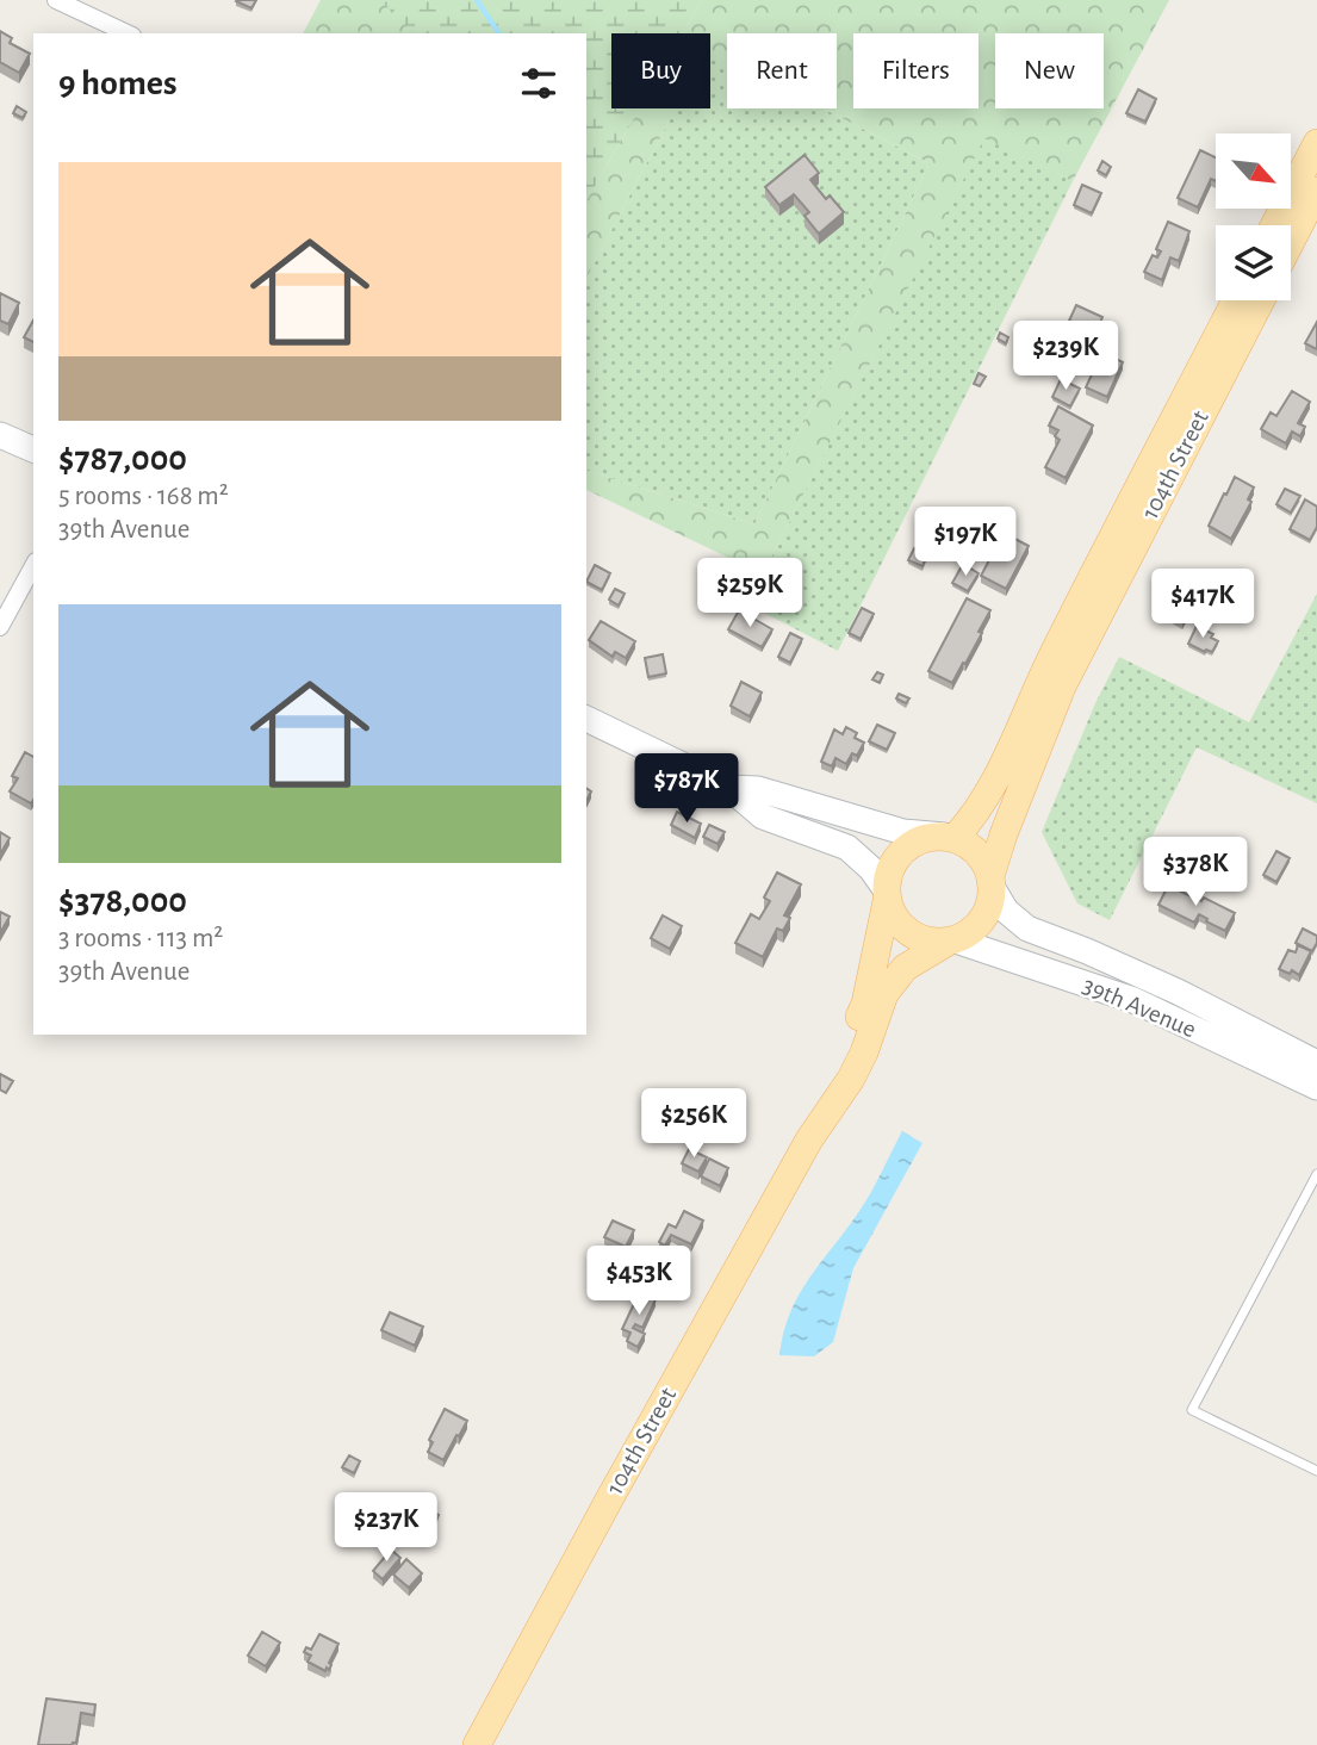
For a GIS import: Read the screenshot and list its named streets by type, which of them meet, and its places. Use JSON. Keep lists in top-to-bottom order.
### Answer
{
  "streets": {
    "main road": ["104th Street", "39th Avenue"]
  },
  "crossings": [
    ["104th Street", "39th Avenue"]
  ],
  "north": "bottom right",
  "page": {
    "chip": [
      "Buy",
      "Rent",
      "Filters",
      "New"
    ],
    "heading": "9 homes",
    "list": [
      {
        "name": "$787,000",
        "note": "5 rooms · 168 m² · 39th Avenue"
      },
      {
        "name": "$378,000",
        "note": "3 rooms · 113 m² · 39th Avenue"
      }
    ],
    "price": [
      "$239K",
      "$197K",
      "$259K",
      "$417K",
      "$787K",
      "$378K",
      "$256K",
      "$453K",
      "$237K"
    ]
  }
}
